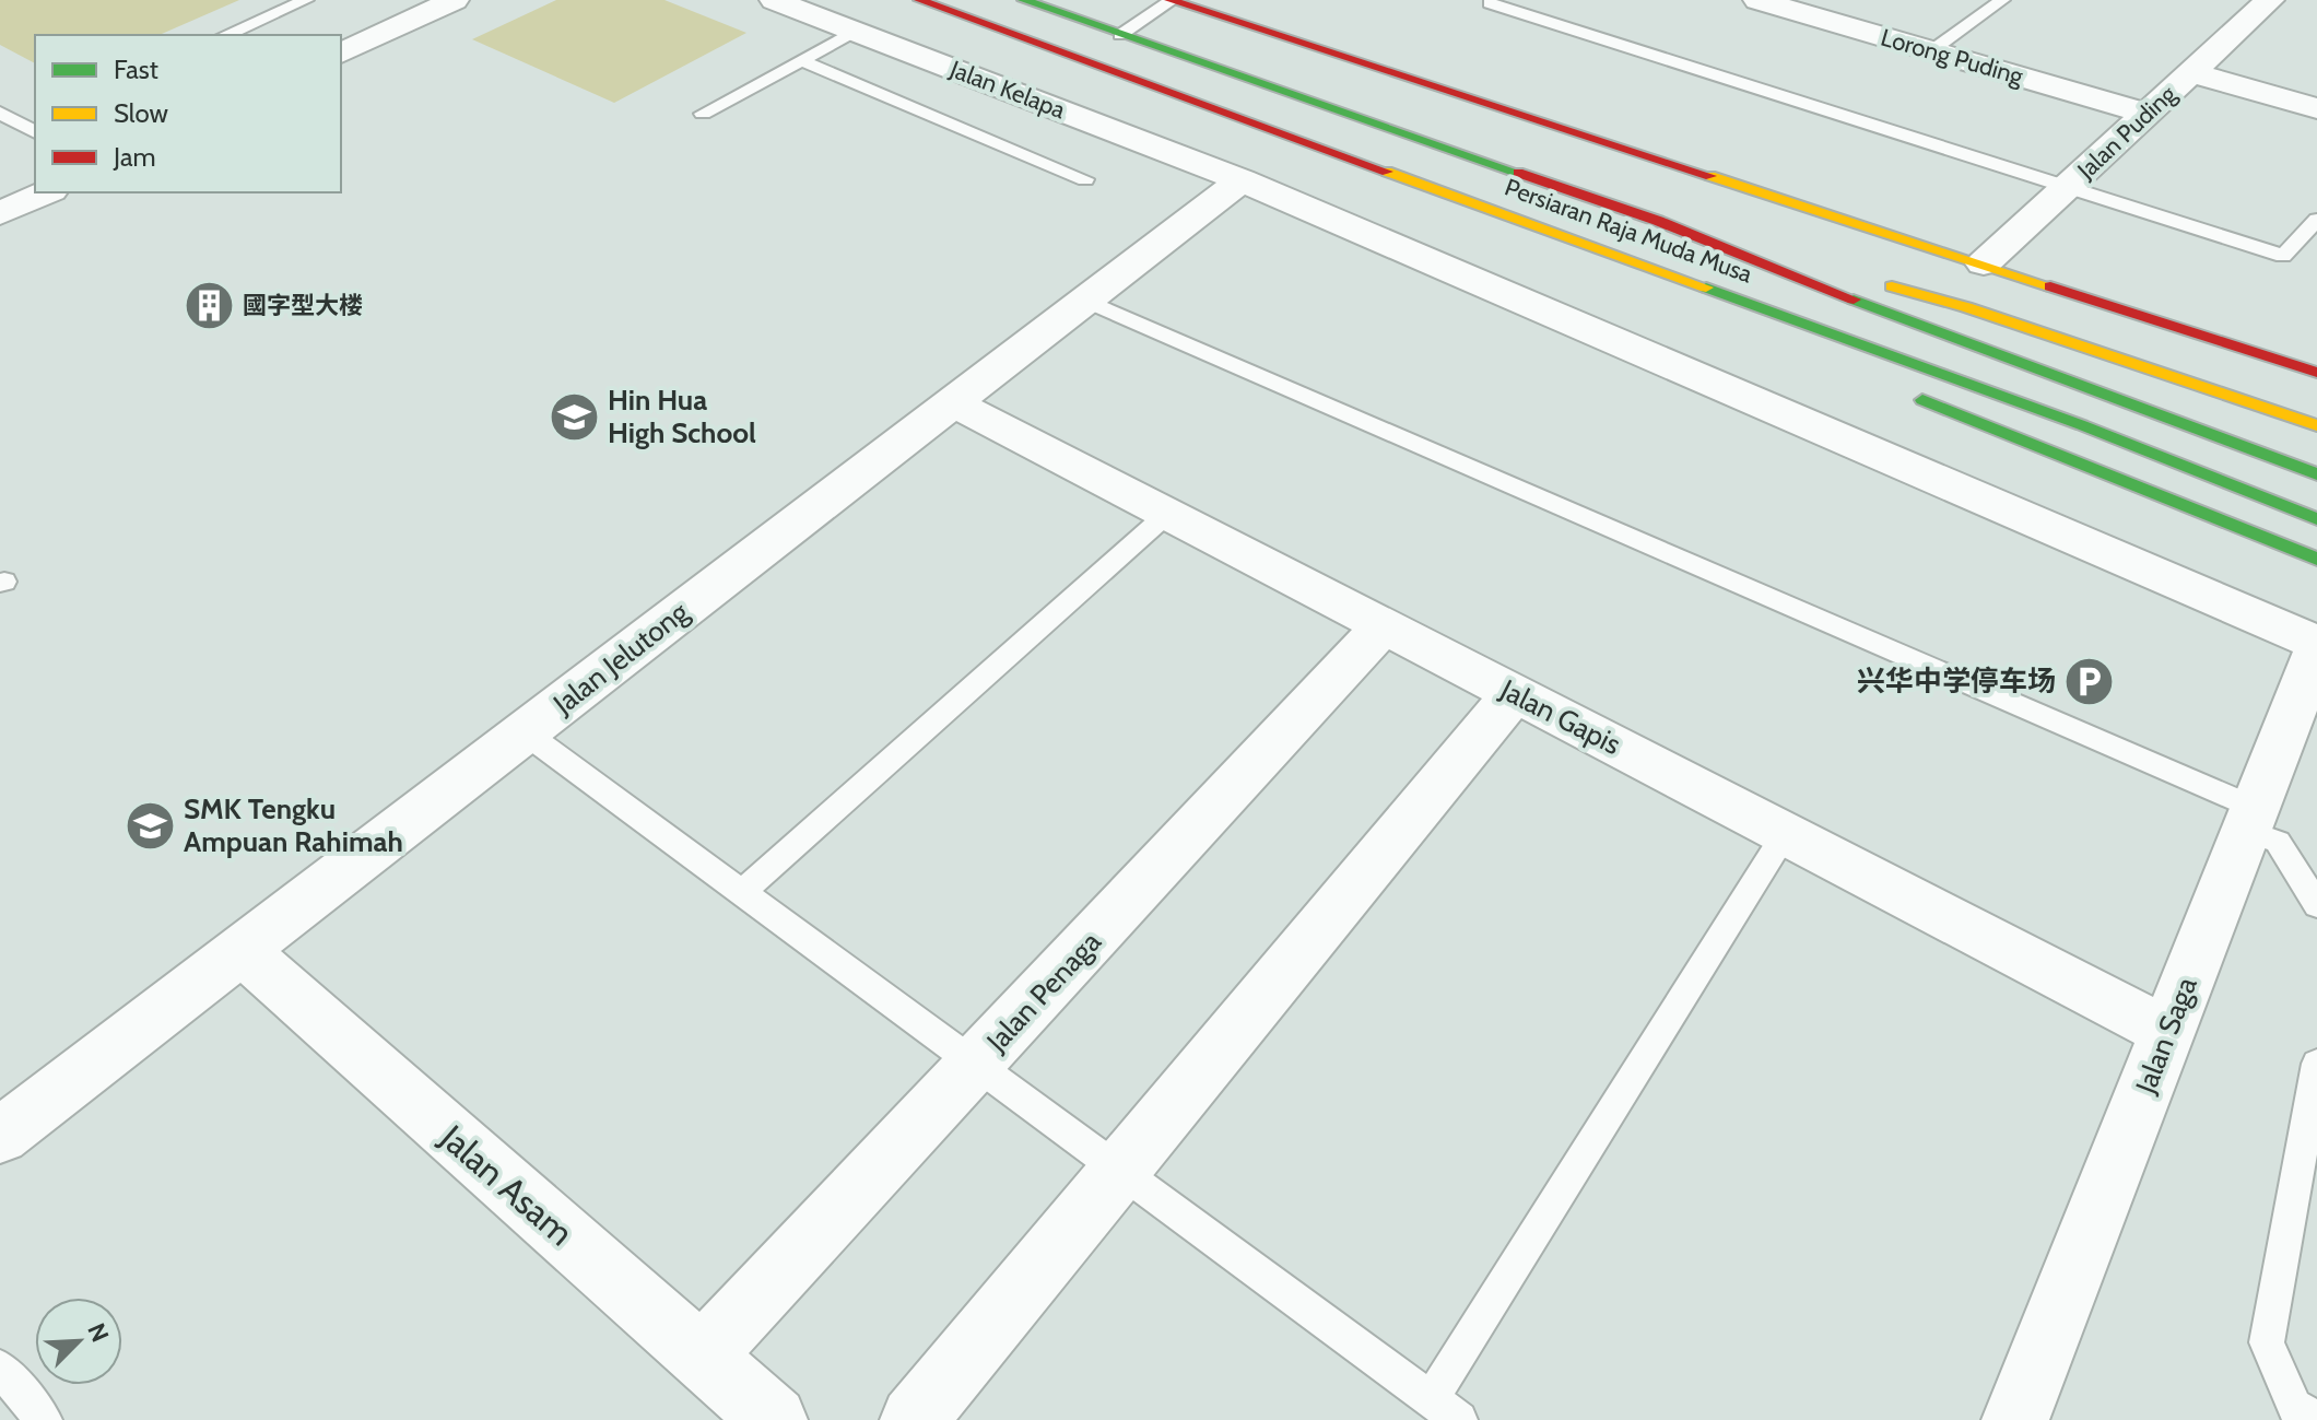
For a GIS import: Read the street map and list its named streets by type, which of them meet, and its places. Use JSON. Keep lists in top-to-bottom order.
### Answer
{
  "streets": {
    "main road": ["Persiaran Raja Muda Musa"],
    "street": [
      "Lorong Puding",
      "Jalan Kelapa",
      "Jalan Puding",
      "Jalan Jelutong",
      "Jalan Gapis",
      "Jalan Penaga",
      "Jalan Saga",
      "Jalan Asam"
    ]
  },
  "crossings": [
    ["Lorong Puding", "Jalan Puding"],
    ["Jalan Kelapa", "Jalan Jelutong"],
    ["Jalan Jelutong", "Jalan Gapis"],
    ["Jalan Jelutong", "Jalan Asam"],
    ["Jalan Gapis", "Jalan Penaga"],
    ["Jalan Gapis", "Jalan Saga"],
    ["Jalan Penaga", "Jalan Asam"]
  ],
  "places": {
    "building": ["國字型大楼"],
    "school or university": ["Hin Hua High School", "SMK Tengku Ampuan Rahimah"],
    "parking": ["兴华中学停车场"]
  },
  "legend": ["Fast", "Slow", "Jam"],
  "north": "top right"
}
